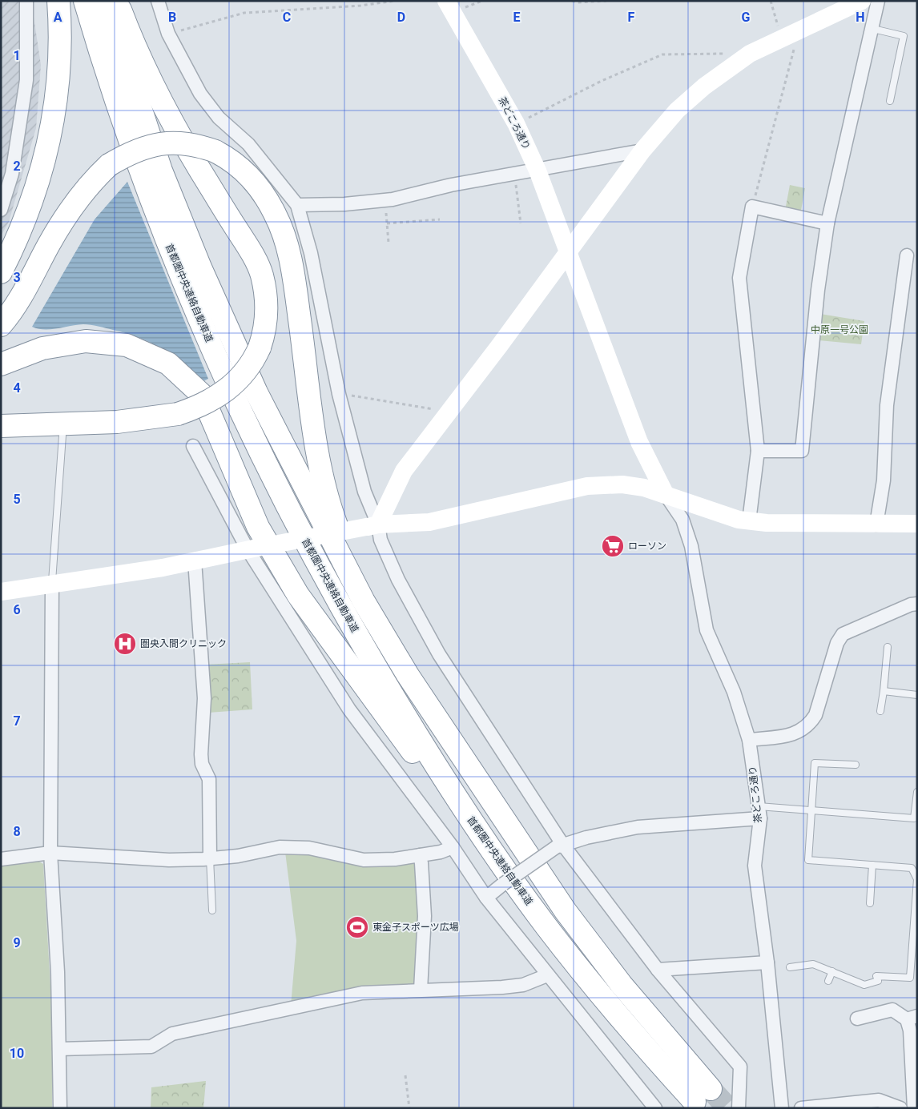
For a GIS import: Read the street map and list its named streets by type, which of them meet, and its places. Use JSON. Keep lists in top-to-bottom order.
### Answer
{
  "streets": {
    "highway": ["首都圏中央連絡自動車道"],
    "street": ["茶どころ通り"]
  },
  "parks": ["中原一号公園"],
  "places": {
    "supermarket": ["ローソン"],
    "hospital": ["圏央入間クリニック"],
    "sports": ["東金子スポーツ広場"]
  },
  "grid": {
    "columns": [
      "A",
      "B",
      "C",
      "D",
      "E",
      "F",
      "G",
      "H"
    ],
    "rows": [
      "1",
      "2",
      "3",
      "4",
      "5",
      "6",
      "7",
      "8",
      "9",
      "10"
    ]
  }
}
